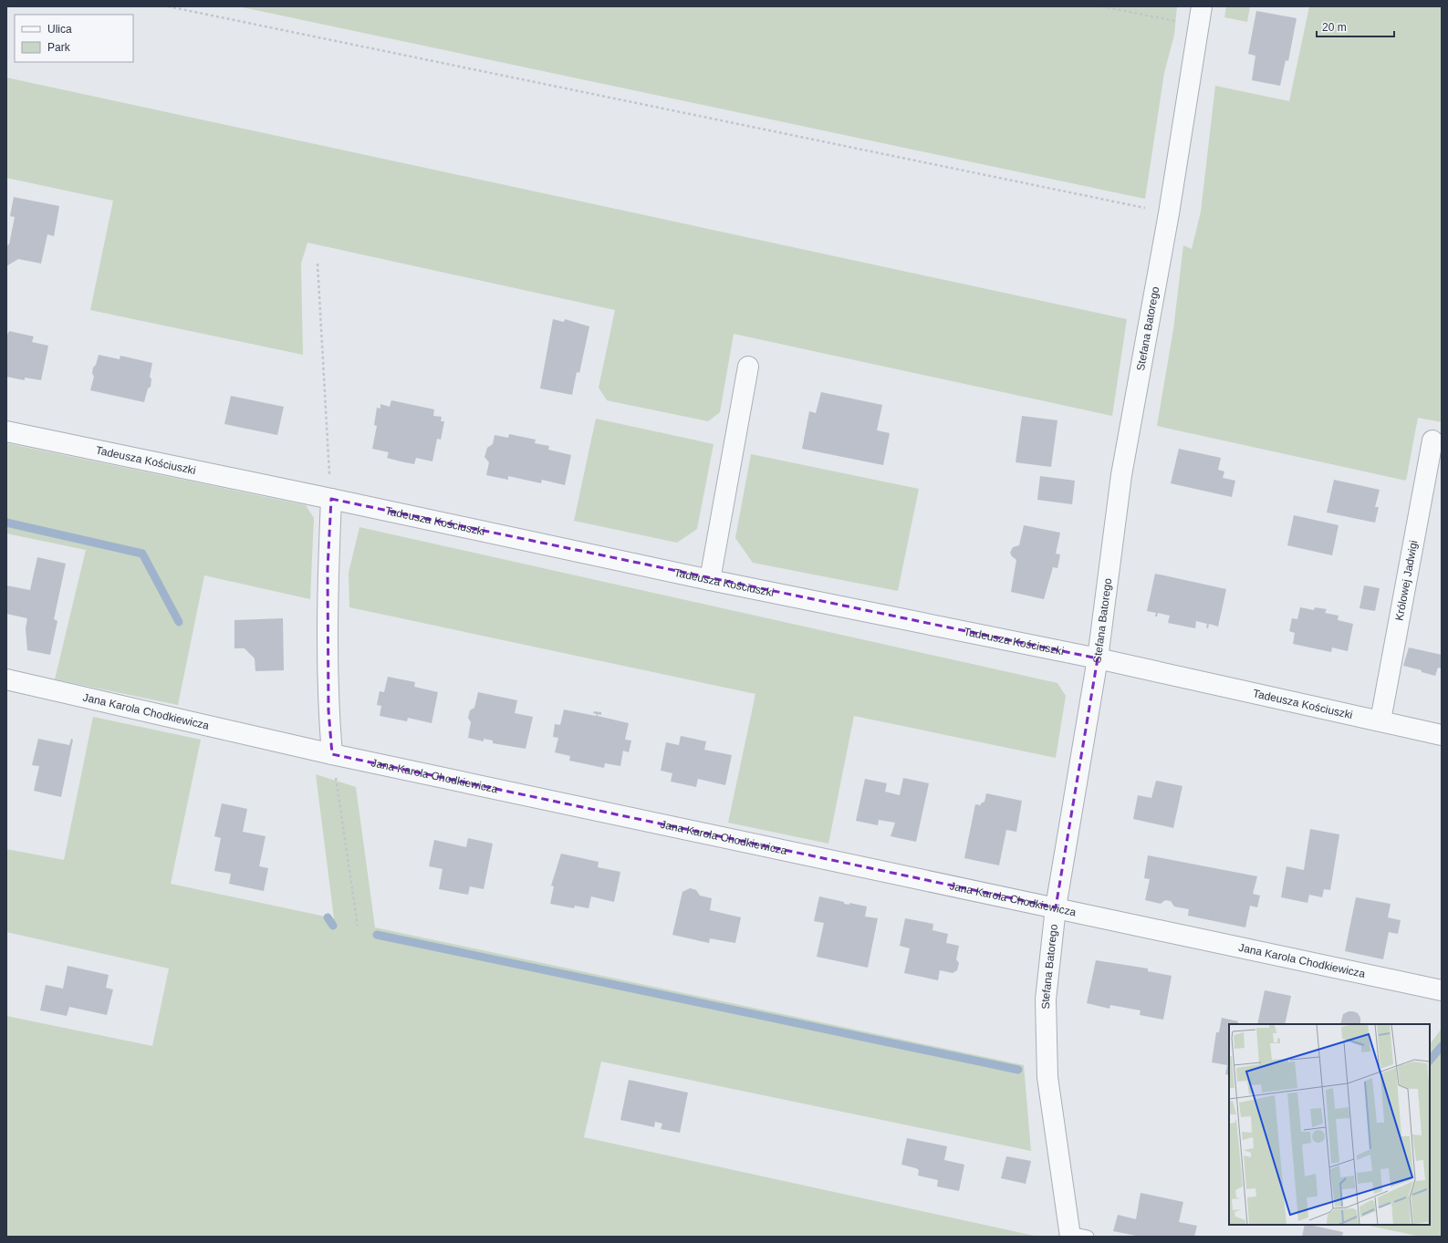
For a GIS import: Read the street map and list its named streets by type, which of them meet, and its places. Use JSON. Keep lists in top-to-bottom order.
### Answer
{
  "streets": {
    "street": [
      "Stefana Batorego",
      "Tadeusza Kościuszki",
      "Królowej Jadwigi",
      "Jana Karola Chodkiewicza"
    ]
  },
  "crossings": [
    ["Stefana Batorego", "Tadeusza Kościuszki"],
    ["Stefana Batorego", "Jana Karola Chodkiewicza"],
    ["Tadeusza Kościuszki", "Królowej Jadwigi"]
  ],
  "legend": ["Ulica", "Park"],
  "scale_bar": "20 m"
}
